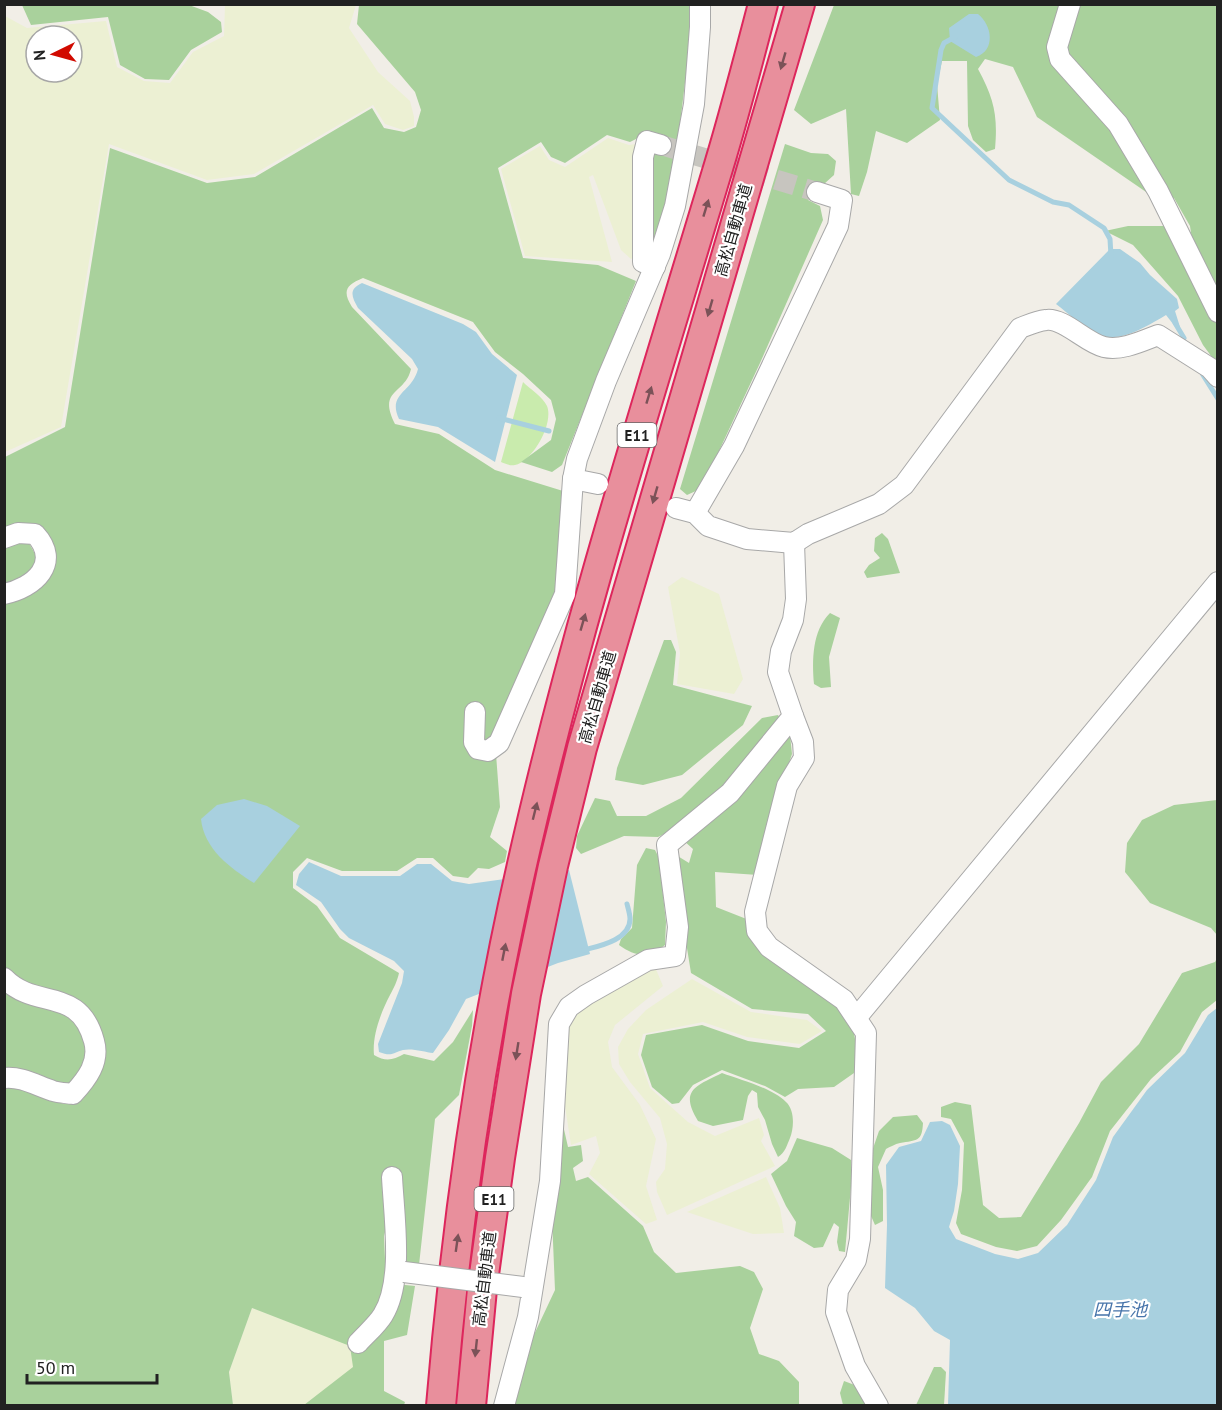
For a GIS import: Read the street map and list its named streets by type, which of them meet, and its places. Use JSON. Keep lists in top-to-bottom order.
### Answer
{
  "streets": {
    "highway": ["高松自動車道", "E11"]
  },
  "water": ["四手池"],
  "scale_bar": "50 m",
  "north": "left"
}
